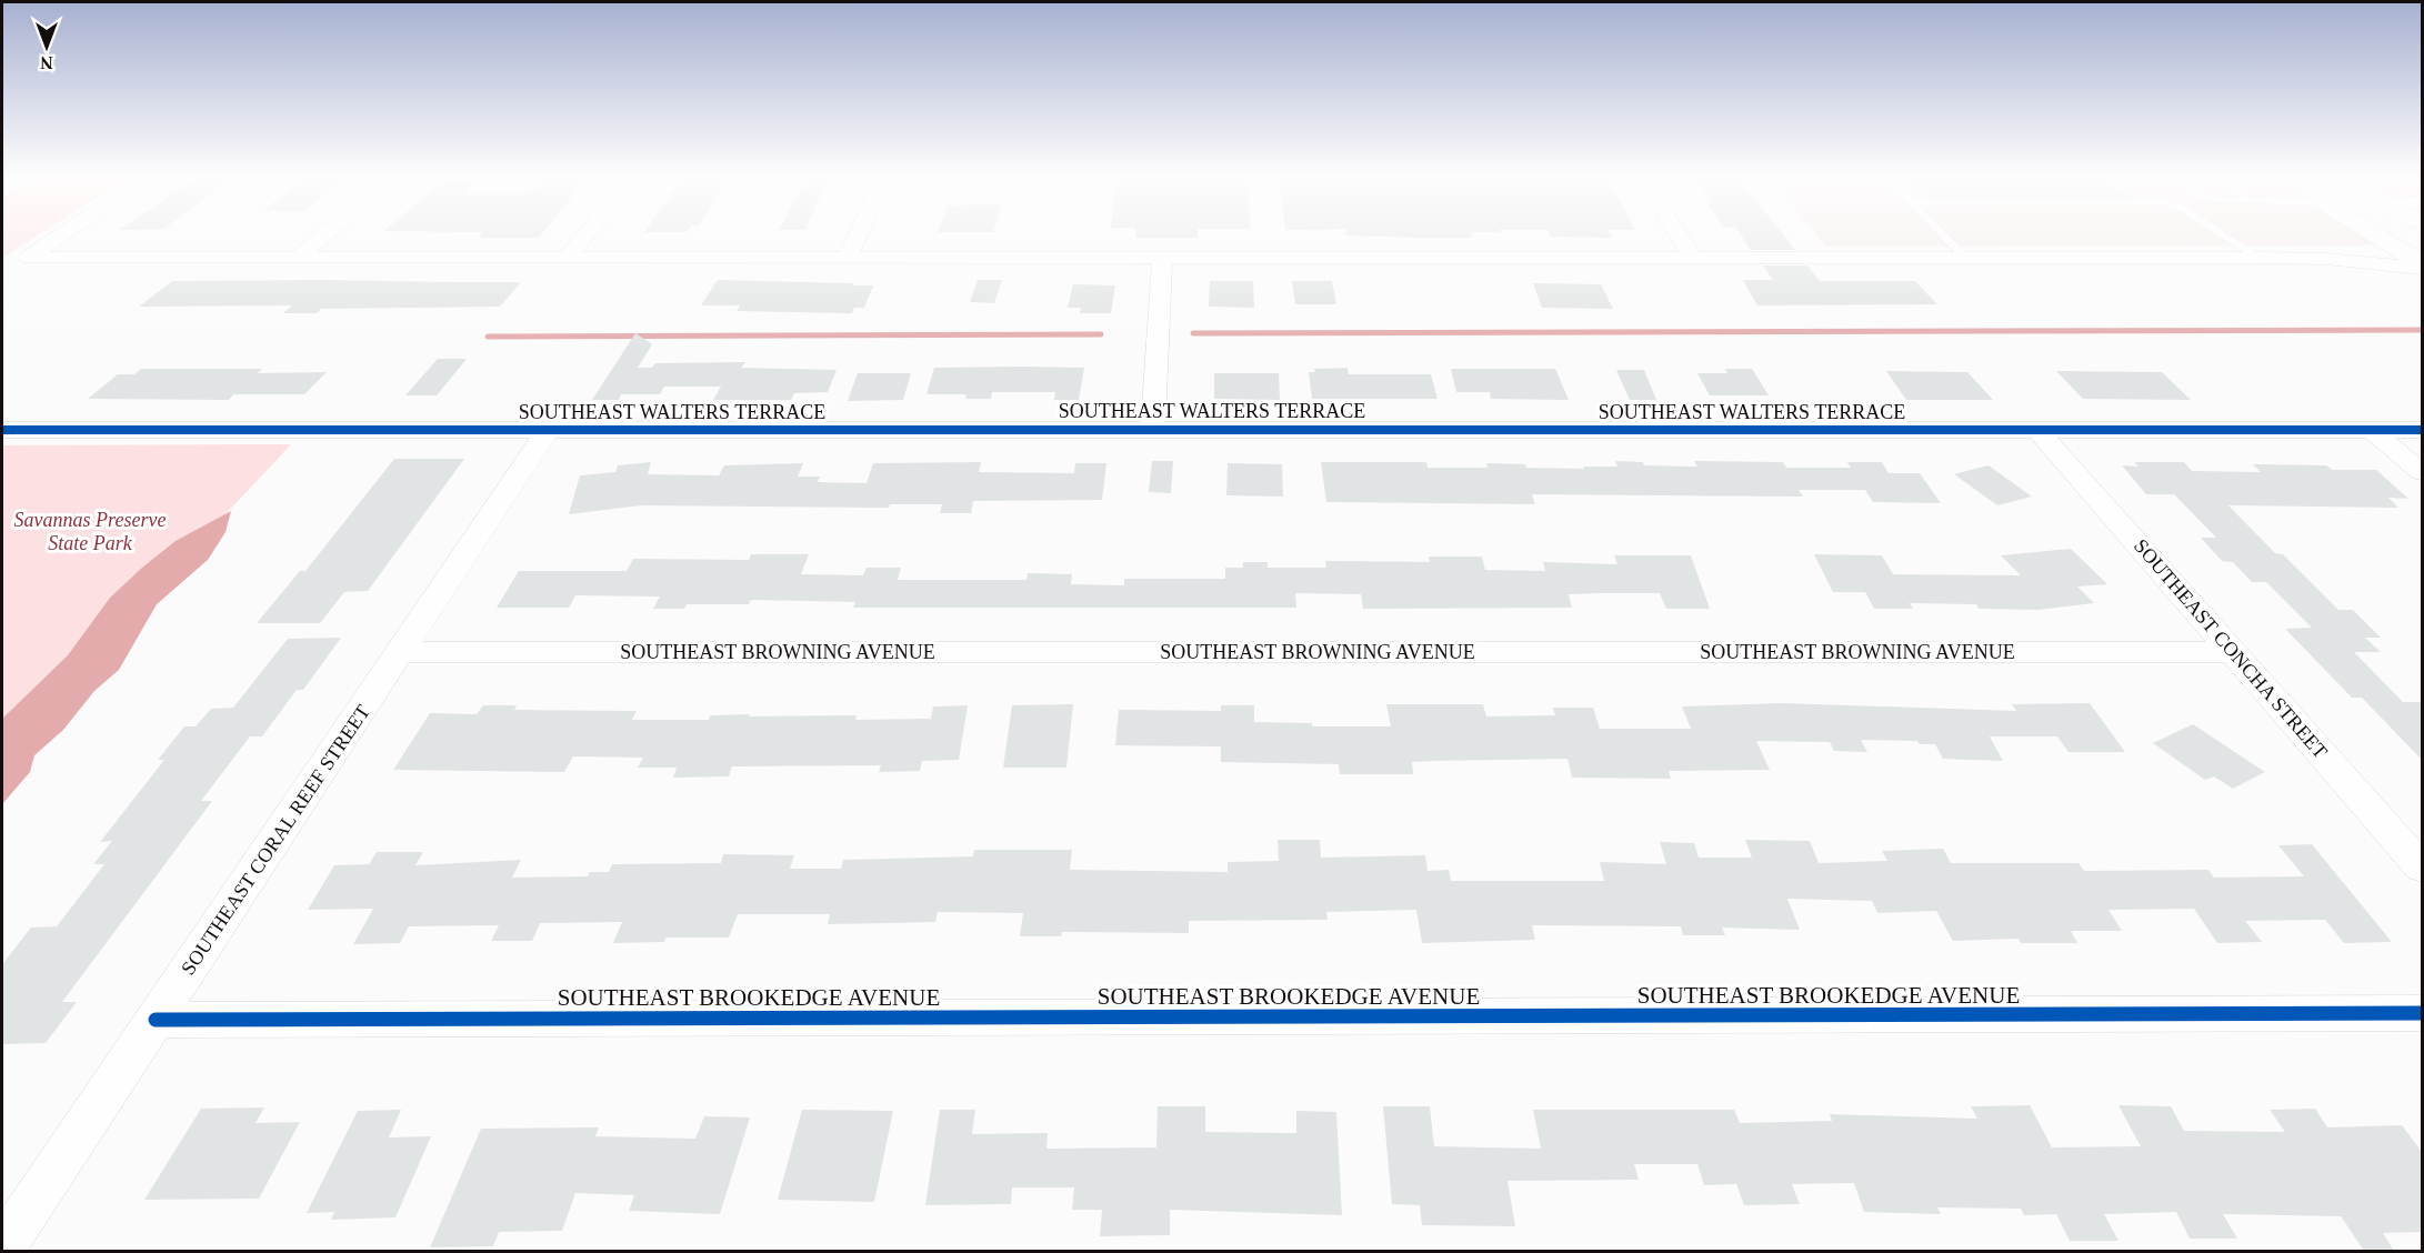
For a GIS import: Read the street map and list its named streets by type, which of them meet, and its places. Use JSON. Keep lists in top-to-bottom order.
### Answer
{
  "streets": {
    "street": [
      "SOUTHEAST WALTERS TERRACE",
      "SOUTHEAST CONCHA STREET",
      "SOUTHEAST BROWNING AVENUE",
      "SOUTHEAST CORAL REEF STREET",
      "SOUTHEAST BROOKEDGE AVENUE"
    ]
  },
  "crossings": [
    ["SOUTHEAST WALTERS TERRACE", "SOUTHEAST CONCHA STREET"],
    ["SOUTHEAST WALTERS TERRACE", "SOUTHEAST CORAL REEF STREET"],
    ["SOUTHEAST CONCHA STREET", "SOUTHEAST BROWNING AVENUE"],
    ["SOUTHEAST BROWNING AVENUE", "SOUTHEAST CORAL REEF STREET"],
    ["SOUTHEAST CORAL REEF STREET", "SOUTHEAST BROOKEDGE AVENUE"]
  ],
  "parks": ["Savannas Preserve State Park"],
  "north": "bottom"
}
